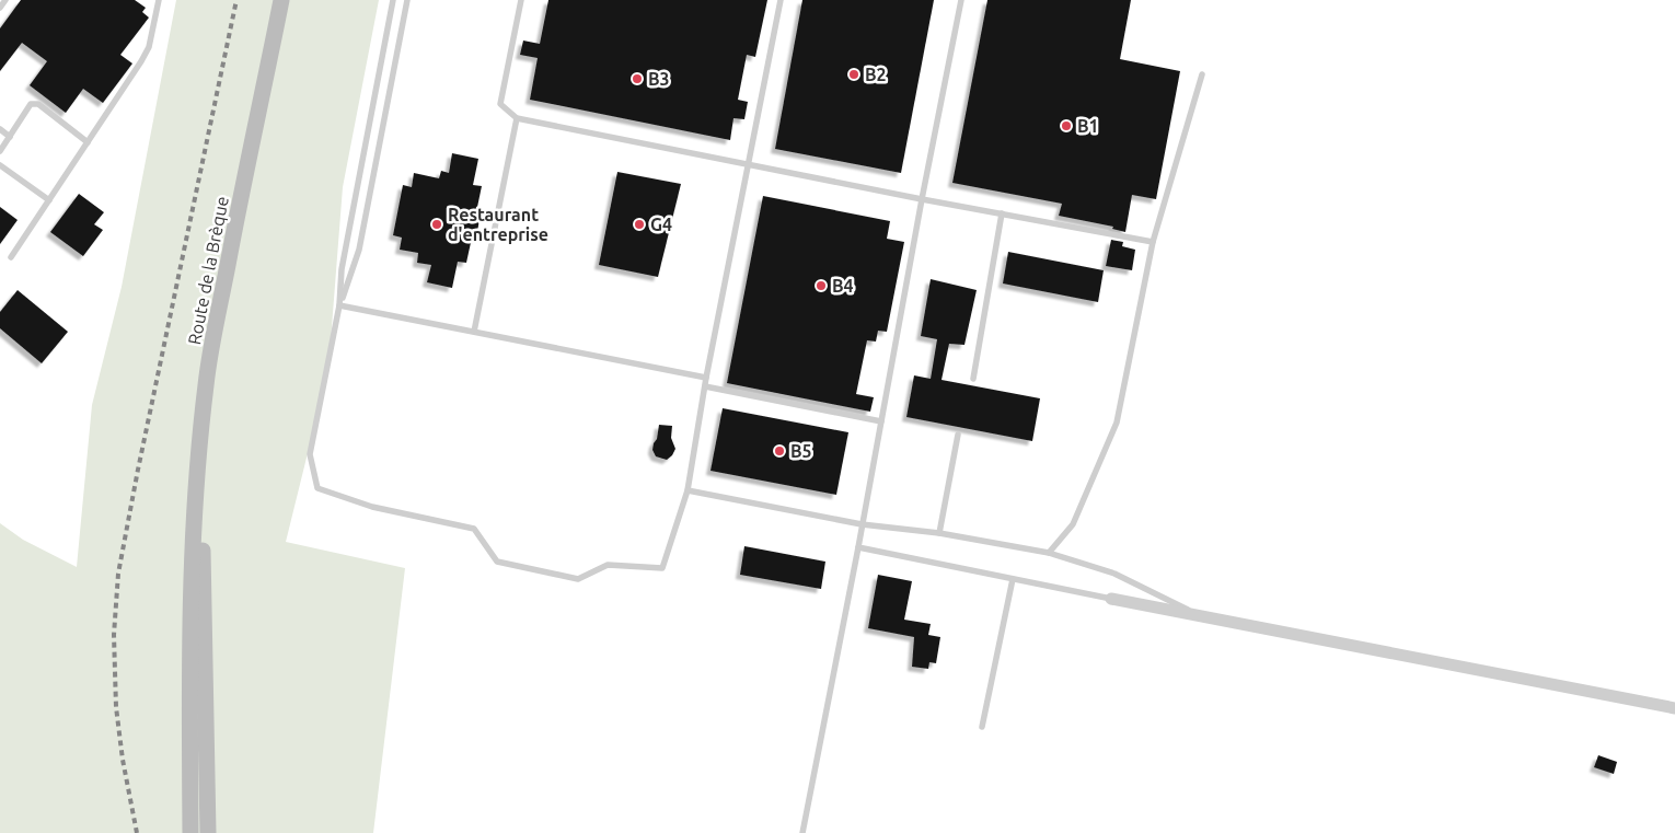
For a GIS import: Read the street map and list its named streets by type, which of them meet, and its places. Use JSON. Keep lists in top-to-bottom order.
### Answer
{
  "streets": {
    "main road": ["Route de la Brèque"]
  },
  "places": [
    "B2",
    "B3",
    "B1",
    "Restaurant d'entreprise",
    "G4",
    "B4",
    "B5"
  ]
}
